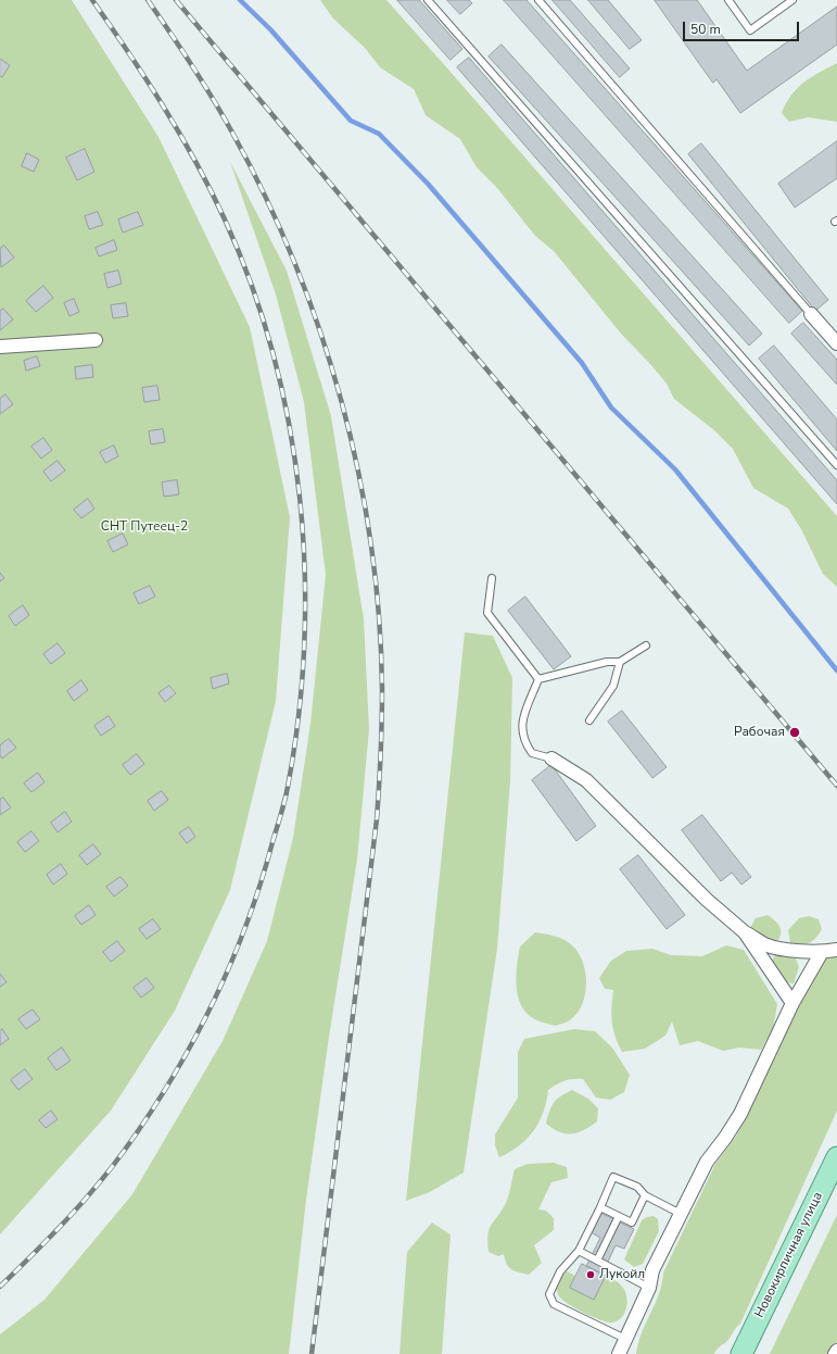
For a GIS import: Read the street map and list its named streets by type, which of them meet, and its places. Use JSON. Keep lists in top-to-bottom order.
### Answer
{
  "streets": {
    "main road": ["Новокирпичная улица"]
  },
  "parks": ["СНТ Путеец-2"],
  "places": ["Рабочая", "Лукойл"],
  "scale_bar": "50 m"
}
